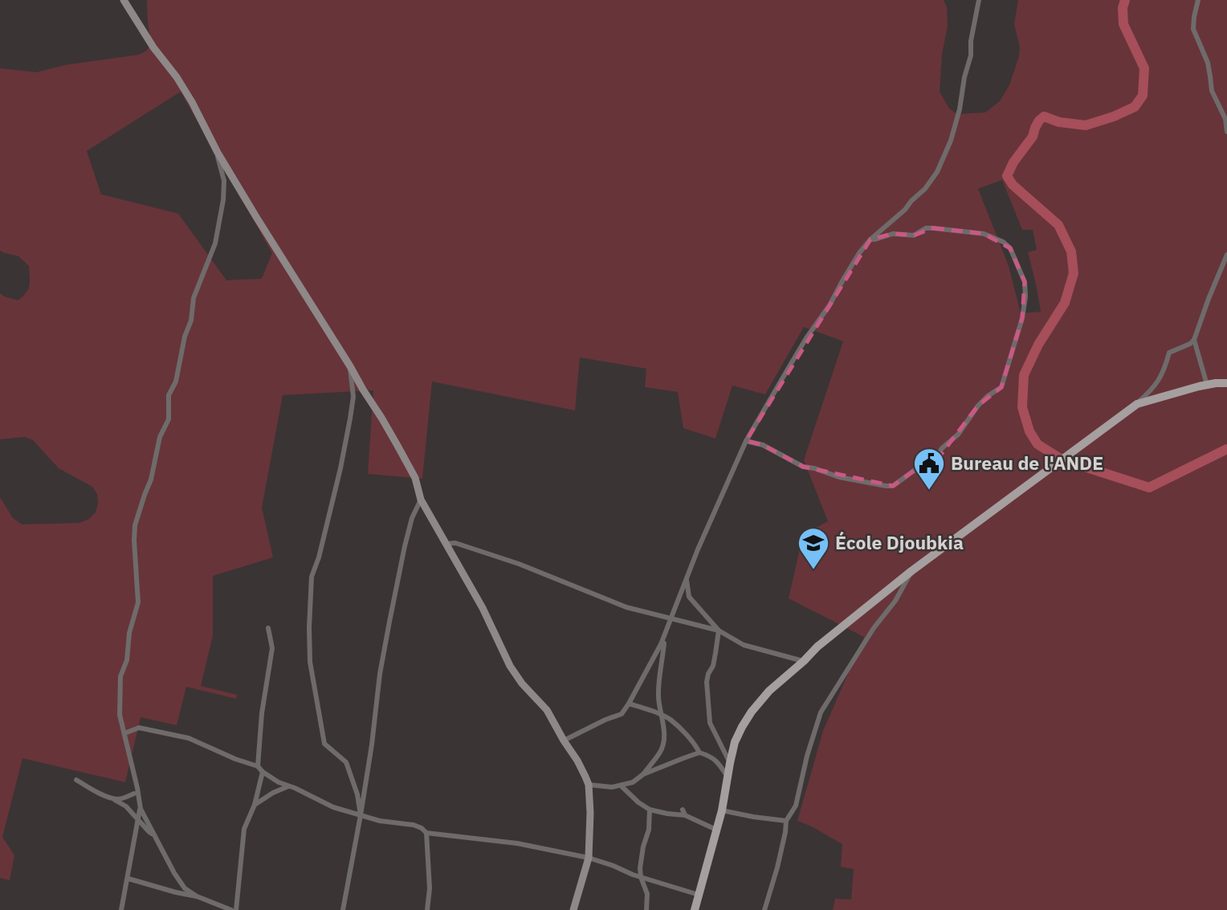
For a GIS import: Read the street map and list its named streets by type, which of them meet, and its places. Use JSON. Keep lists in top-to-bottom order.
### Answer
{
  "places": {
    "public building": ["Bureau de l'ANDE"],
    "school or university": ["École Djoubkia"]
  }
}
